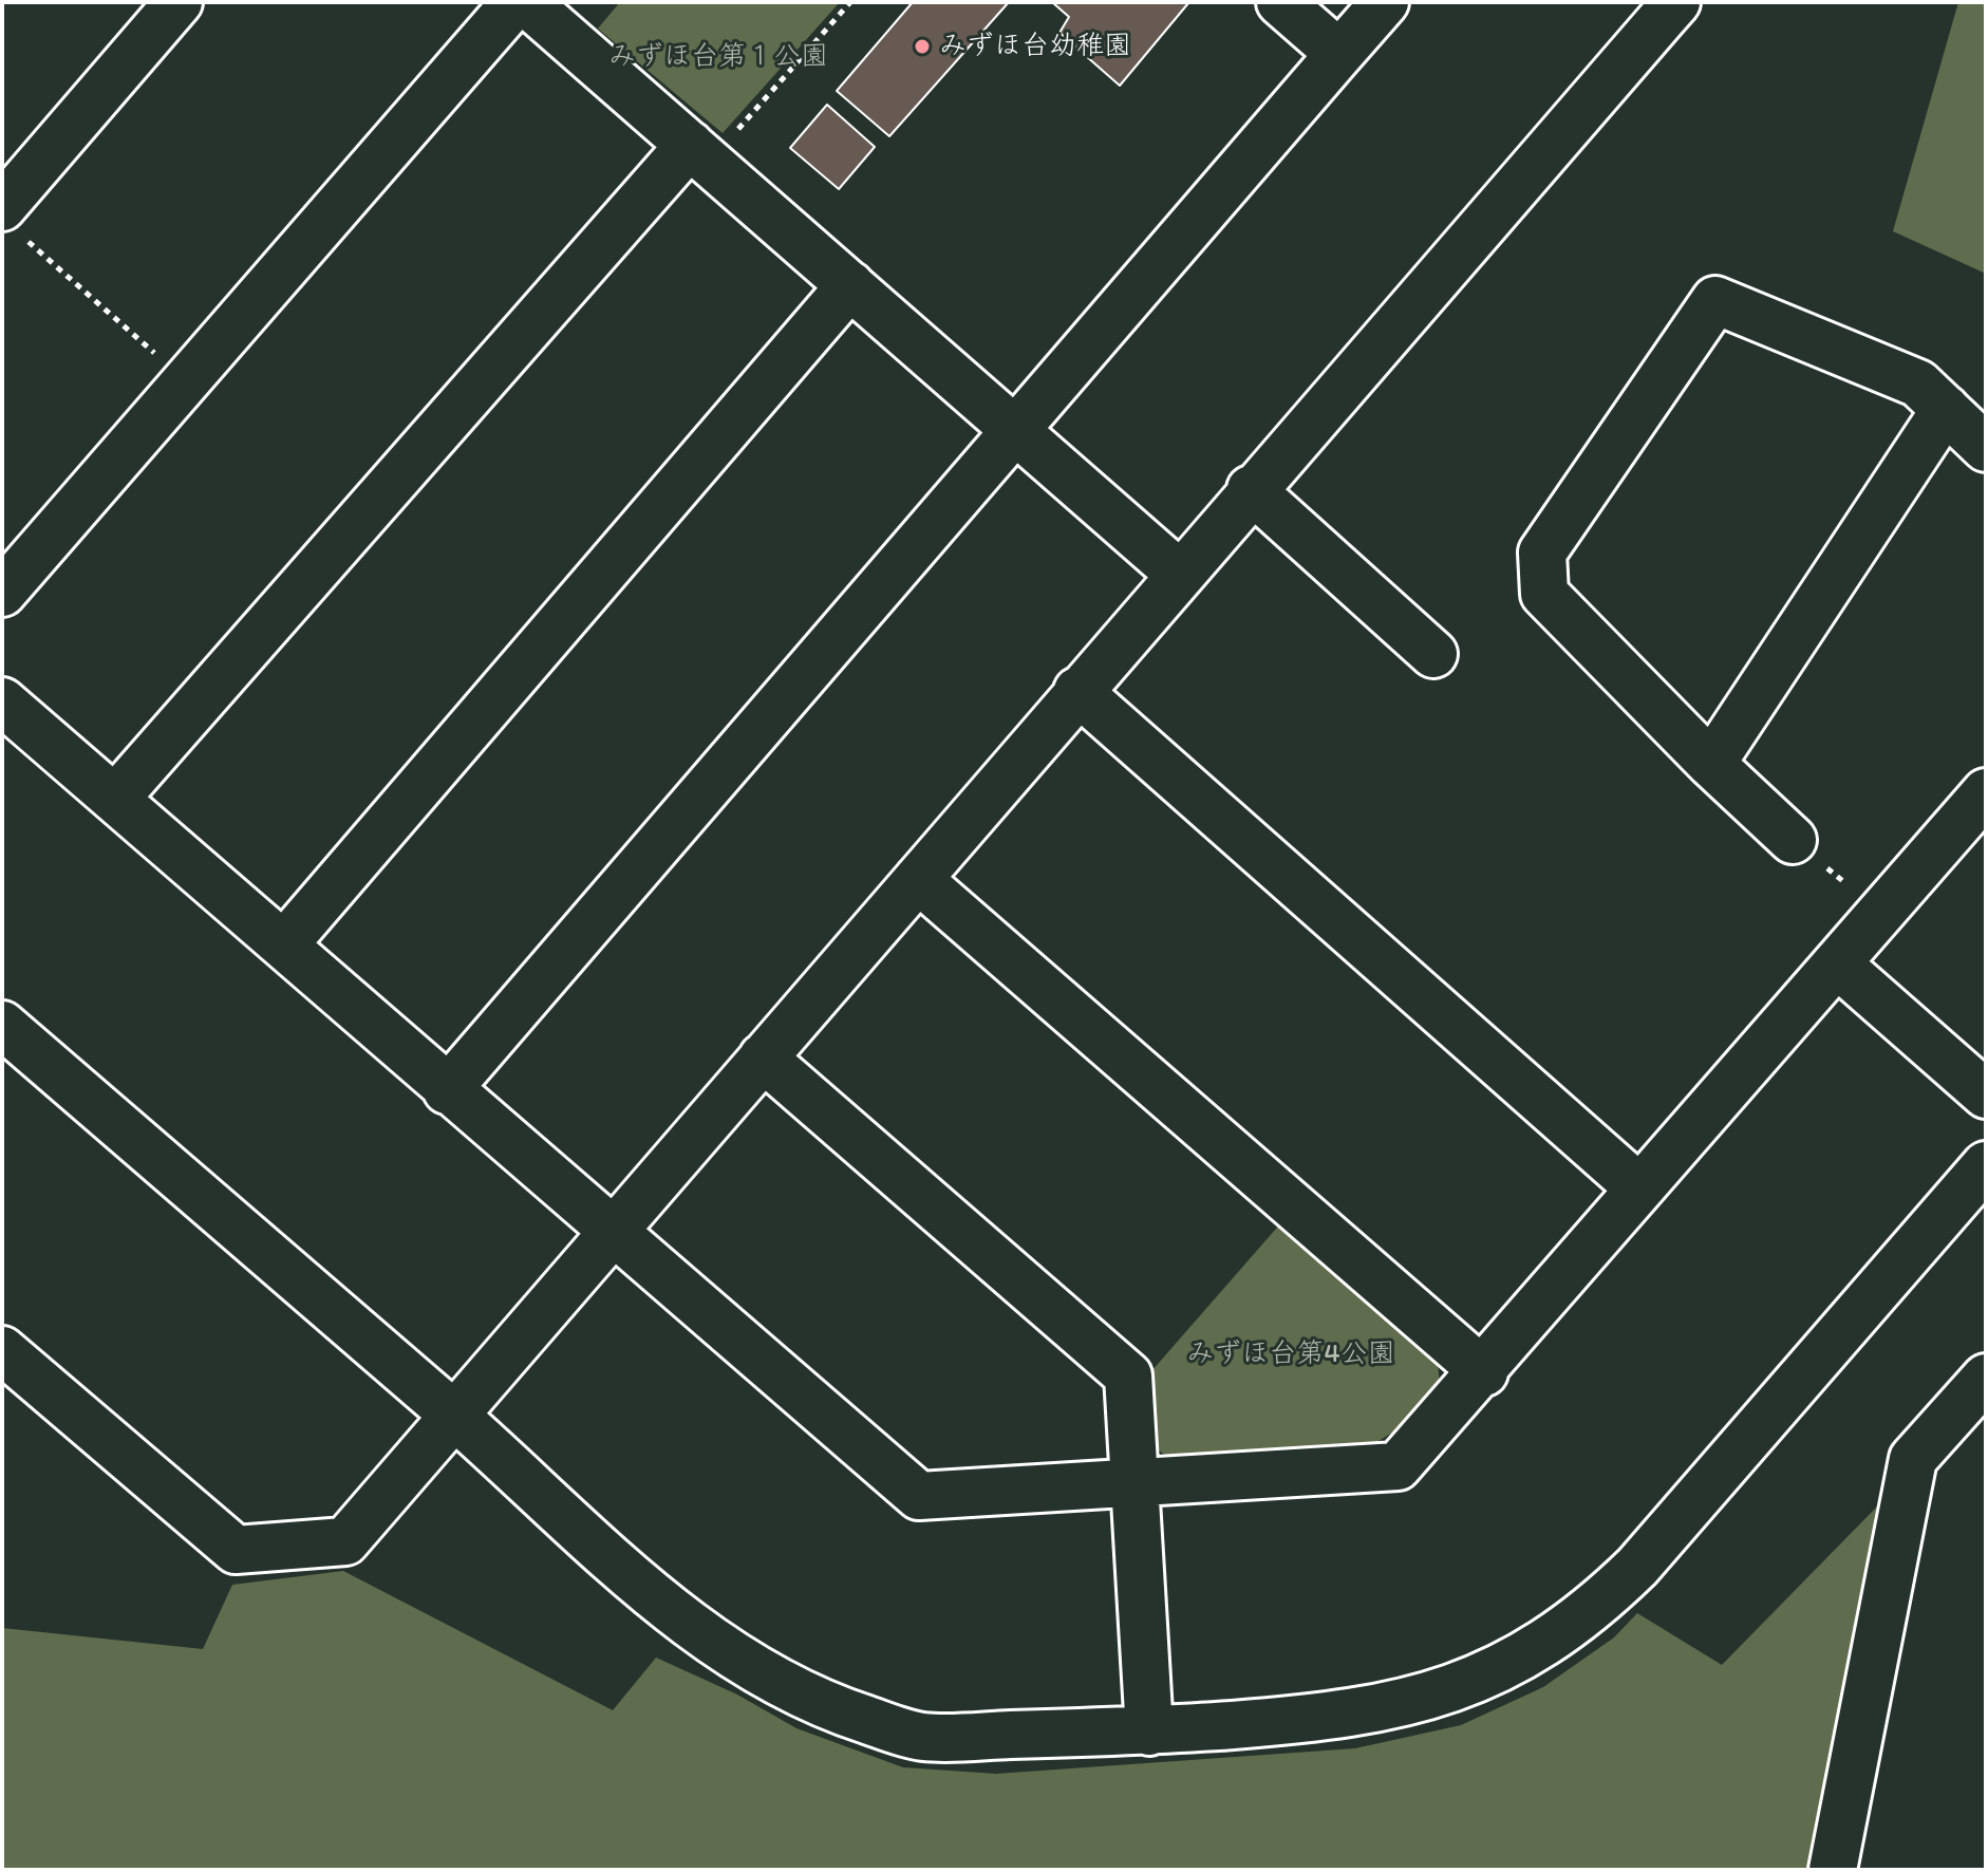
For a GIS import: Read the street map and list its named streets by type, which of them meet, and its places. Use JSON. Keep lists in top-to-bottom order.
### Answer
{
  "parks": ["みずほ台第１公園", "みずほ台第4公園"],
  "places": ["みずほ台幼稚園"]
}
